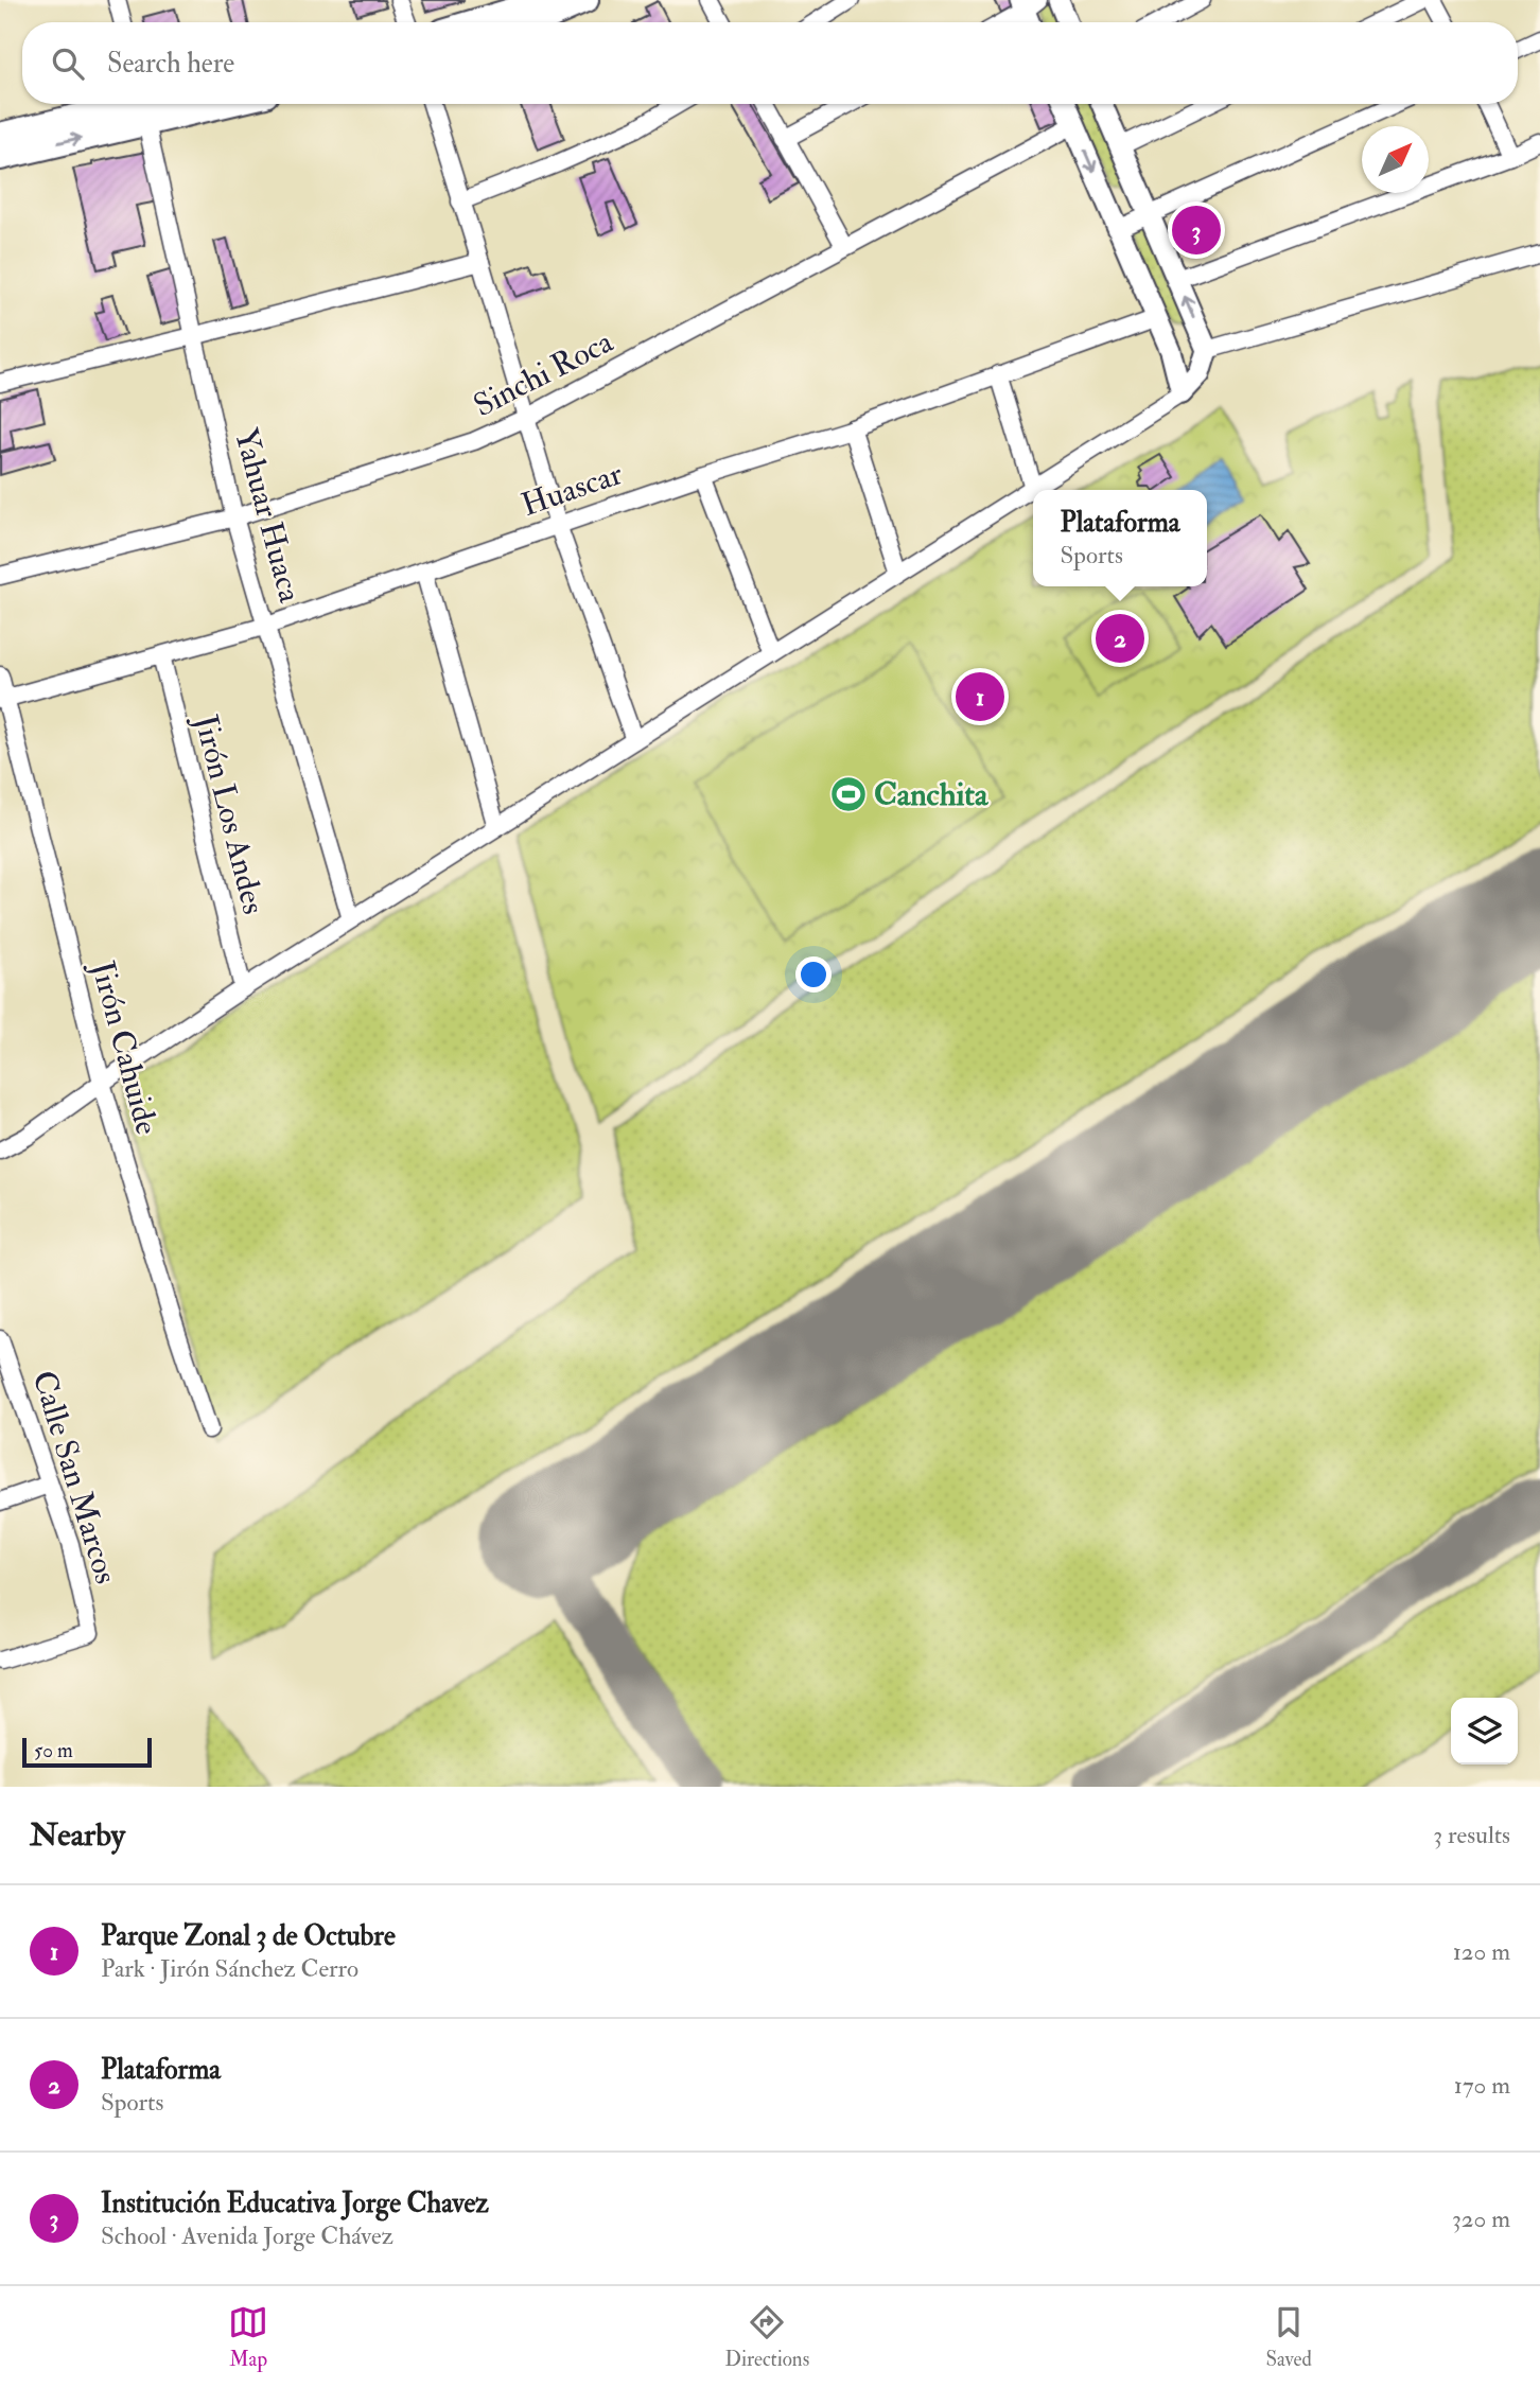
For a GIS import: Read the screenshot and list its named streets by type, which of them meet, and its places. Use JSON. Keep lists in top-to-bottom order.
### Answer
{
  "streets": {
    "street": [
      "Sinchi Roca",
      "Huascar",
      "Yahuar Huaca",
      "Jirón Los Andes",
      "Jirón Cahuide",
      "Calle San Marcos"
    ]
  },
  "crossings": [
    ["Sinchi Roca", "Yahuar Huaca"],
    ["Huascar", "Yahuar Huaca"],
    ["Huascar", "Jirón Los Andes"],
    ["Huascar", "Jirón Cahuide"]
  ],
  "places": {
    "sports": ["Canchita"]
  },
  "scale_bar": "50 m",
  "north": "top right",
  "page": {
    "search": "Search here",
    "pins": ["3", "2", "1"],
    "popup": ["Plataforma", "Sports"],
    "scale": "50 m",
    "heading": ["Nearby", "3 results"],
    "list": [
      {
        "mark": "1",
        "name": "Parque Zonal 3 de Octubre",
        "note": "Park · Jirón Sánchez Cerro",
        "value": "120 m"
      },
      {
        "mark": "2",
        "name": "Plataforma",
        "note": "Sports",
        "value": "170 m"
      },
      {
        "mark": "3",
        "name": "Institución Educativa Jorge Chavez",
        "note": "School · Avenida Jorge Chávez",
        "value": "320 m"
      }
    ],
    "nav": ["Map", "Directions", "Saved"]
  }
}
